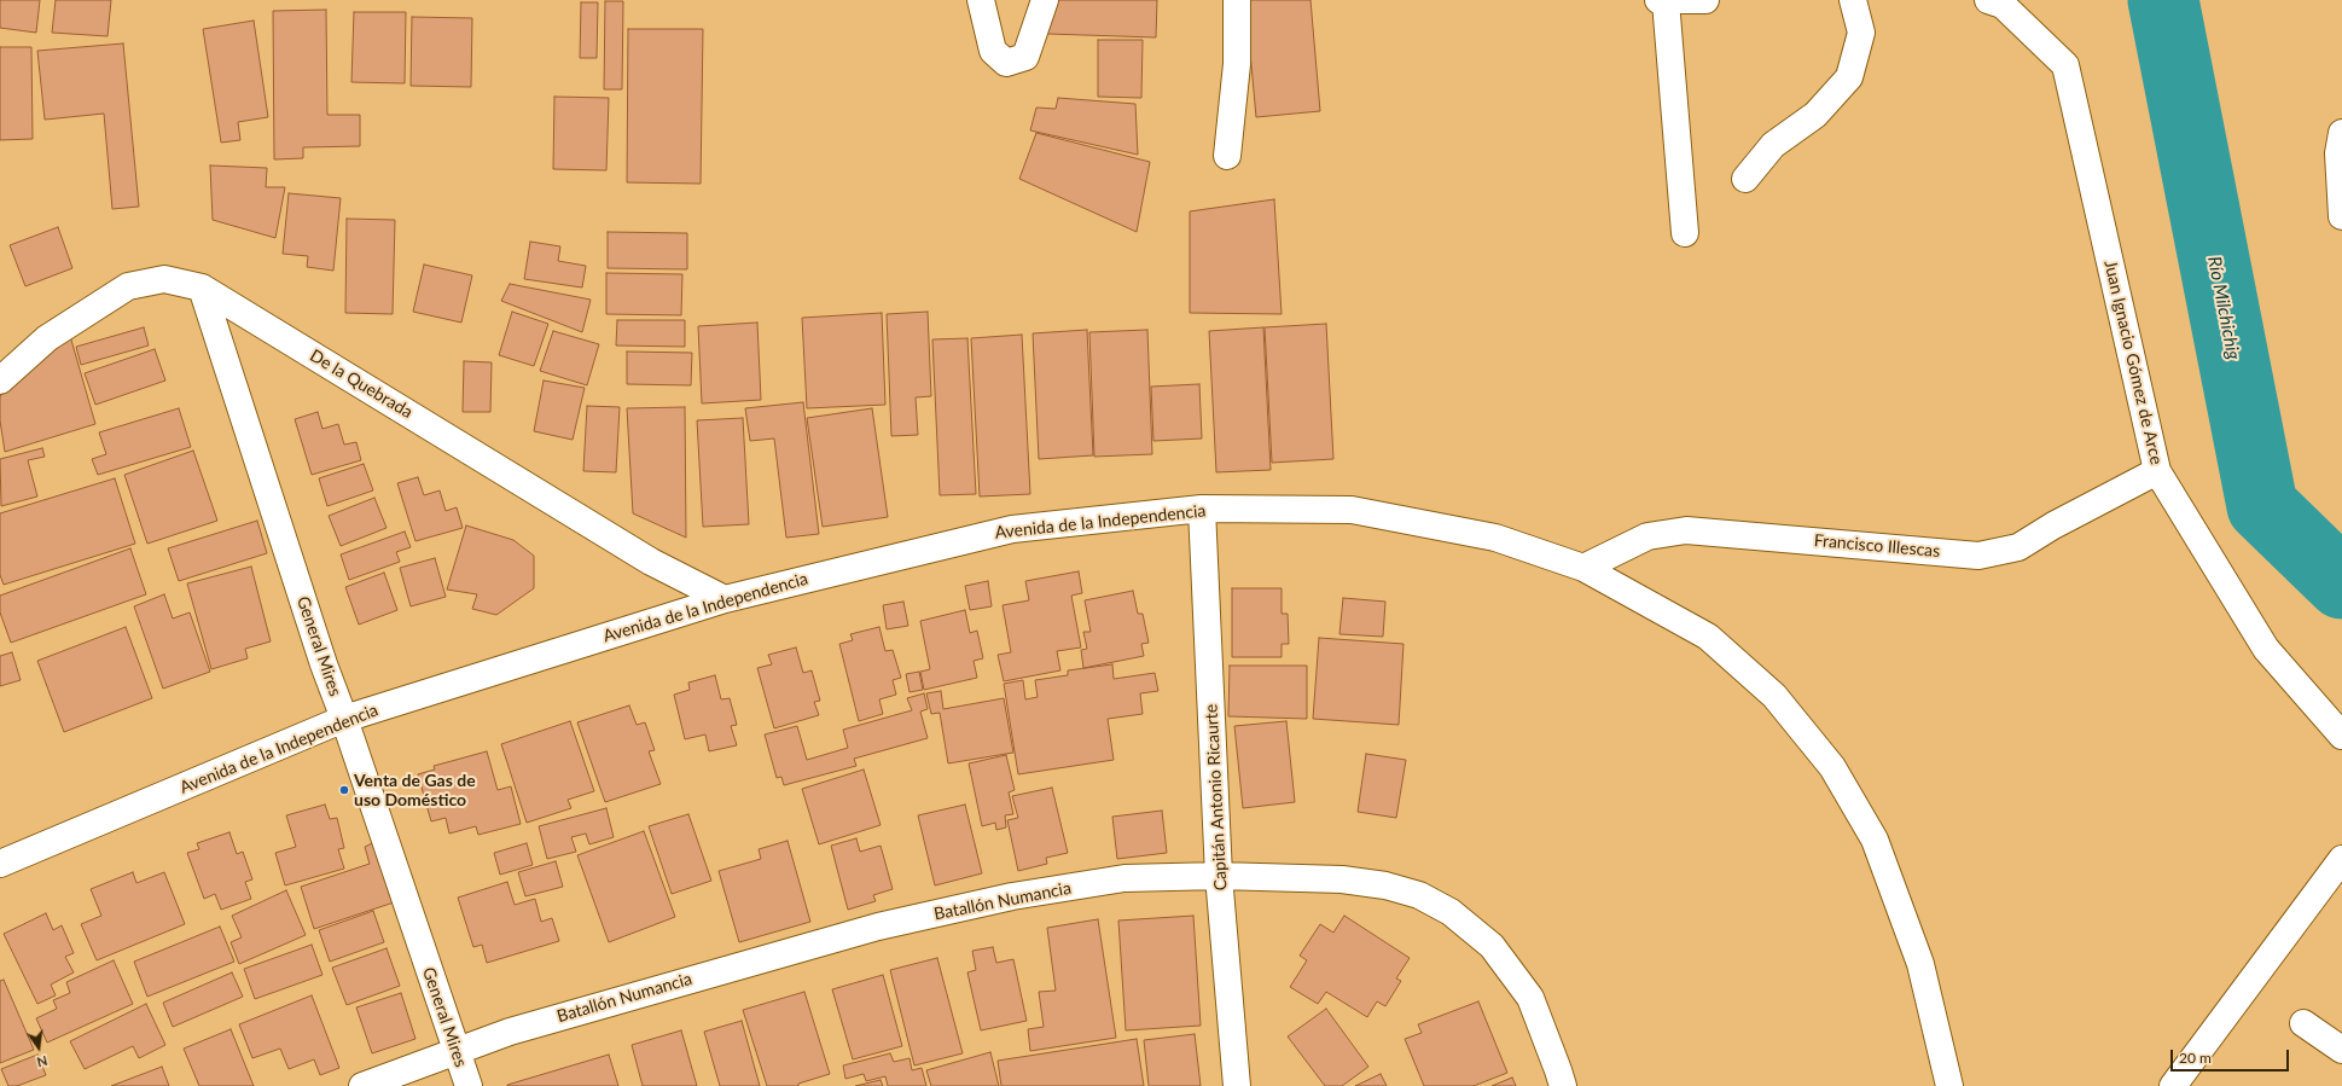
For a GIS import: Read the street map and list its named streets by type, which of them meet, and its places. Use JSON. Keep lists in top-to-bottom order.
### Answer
{
  "streets": {
    "street": [
      "Juan Ignacio Gómez de Arce",
      "De la Quebrada",
      "Avenida de la Independencia",
      "Francisco Illescas",
      "General Mires",
      "Capitán Antonio Ricaurte",
      "Batallón Numancia"
    ]
  },
  "crossings": [
    ["Juan Ignacio Gómez de Arce", "Francisco Illescas"],
    ["De la Quebrada", "Avenida de la Independencia"],
    ["De la Quebrada", "General Mires"],
    ["Avenida de la Independencia", "Francisco Illescas"],
    ["Avenida de la Independencia", "General Mires"],
    ["Avenida de la Independencia", "Capitán Antonio Ricaurte"],
    ["General Mires", "Batallón Numancia"],
    ["Capitán Antonio Ricaurte", "Batallón Numancia"]
  ],
  "water": ["Río Milchichig"],
  "places": ["Venta de Gas de uso Doméstico"],
  "scale_bar": "20 m",
  "north": "bottom"
}
